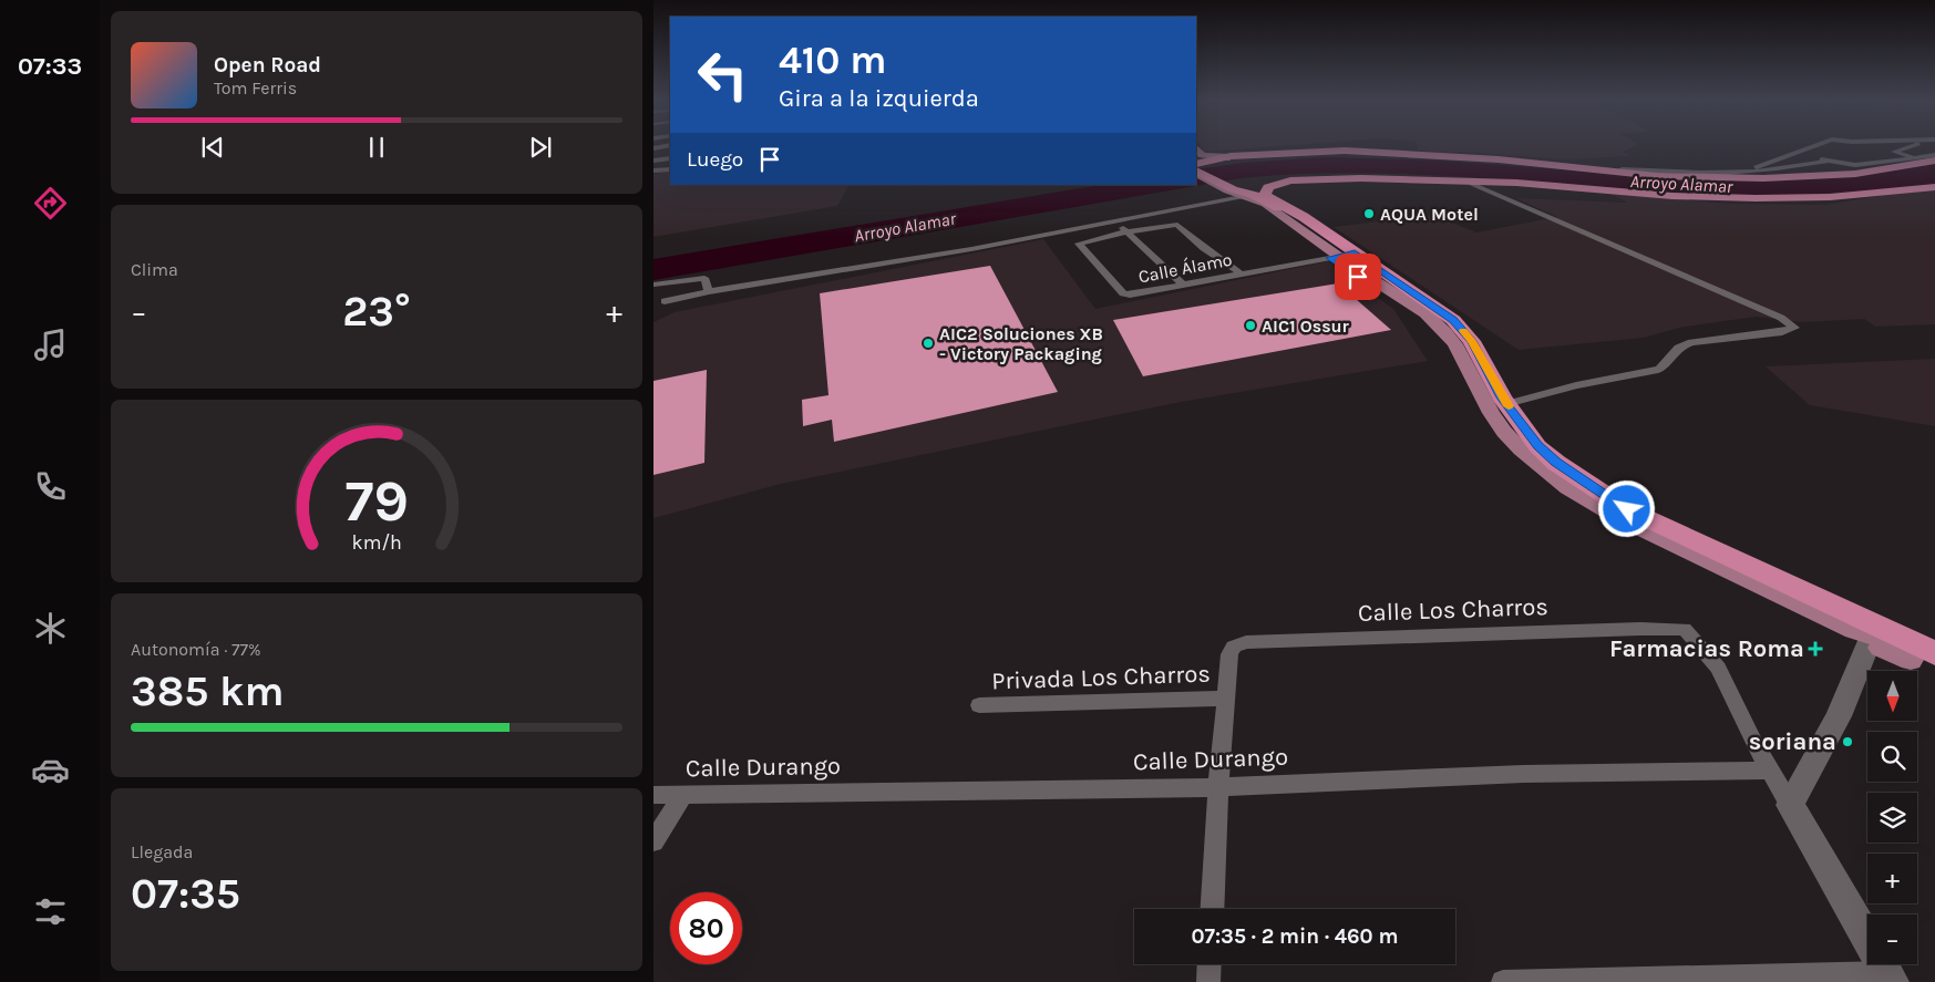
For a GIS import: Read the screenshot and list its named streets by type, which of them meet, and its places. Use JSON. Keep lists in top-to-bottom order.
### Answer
{
  "streets": {
    "street": [
      "Calle Álamo",
      "Calle Los Charros",
      "Privada Los Charros",
      "Calle Durango"
    ]
  },
  "crossings": [
    ["Calle Los Charros", "Privada Los Charros"],
    ["Calle Los Charros", "Calle Durango"]
  ],
  "water": ["Arroyo Alamar"],
  "places": {
    "other": [
      "AQUA Motel",
      "AIC1 Ossur",
      "AIC2 Soluciones XB - Victory Packaging",
      "soriana"
    ],
    "health": ["Farmacias Roma"]
  },
  "north": "bottom",
  "page": {
    "tabs": "07:33",
    "turn": ["410 m", "Gira a la izquierda"],
    "song": ["Open Road", "Tom Ferris"],
    "then": "Luego",
    "tile": [
      "Clima",
      ["Autonomía · 77%", "385 km"],
      ["Llegada", "07:35"]
    ],
    "heat": ["−", "23°", "+"],
    "map_buttons": ["+", "−"],
    "limit": "80",
    "trip": "07:35 · 2 min · 460 m",
    "gauge": ["79", "km/h"]
  }
}
